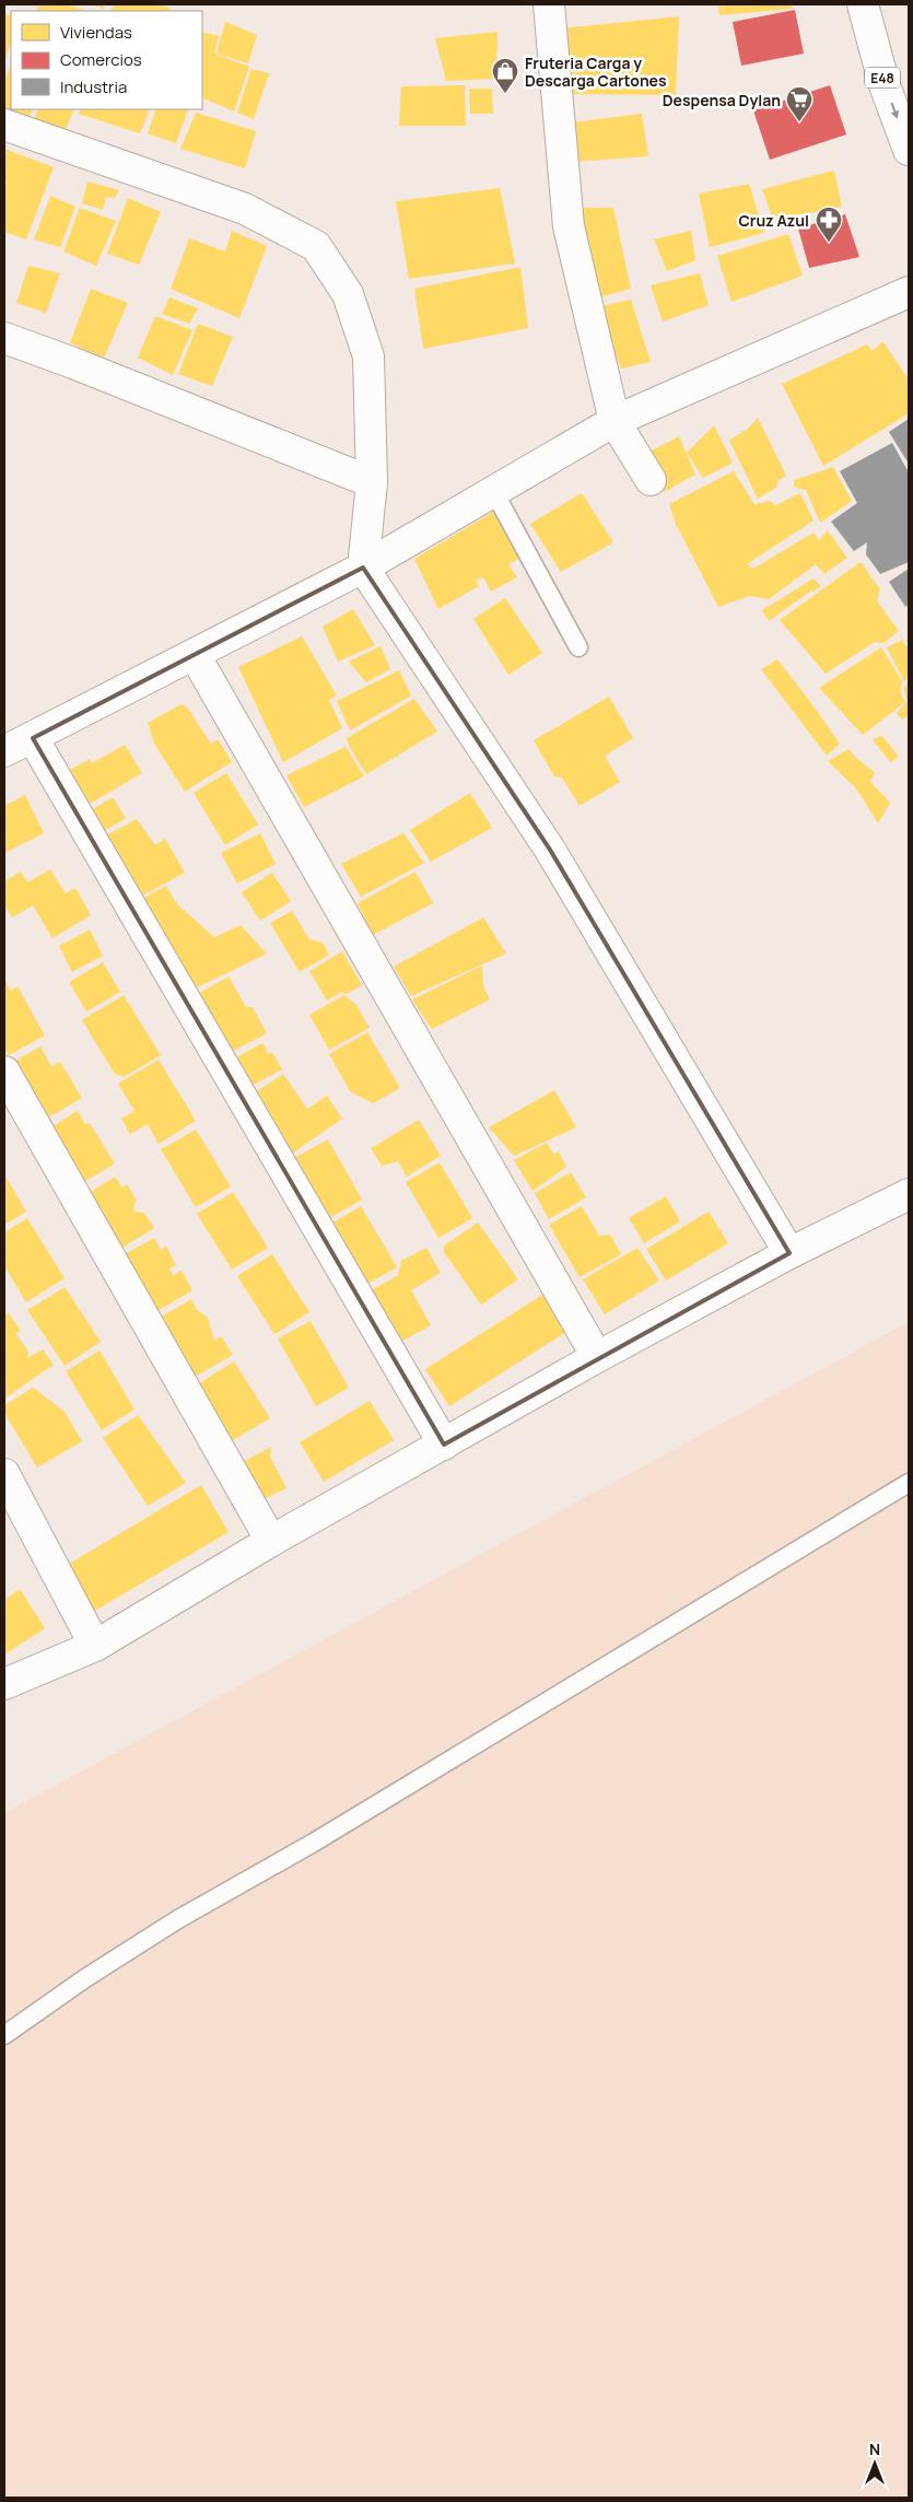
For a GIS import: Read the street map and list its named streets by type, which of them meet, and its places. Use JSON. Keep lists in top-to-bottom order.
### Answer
{
  "streets": {
    "main road": ["E48"]
  },
  "places": {
    "shop": ["Fruteria Carga y Descarga Cartones"],
    "supermarket": ["Despensa Dylan"],
    "pharmacy": ["Cruz Azul"]
  },
  "legend": ["Viviendas", "Comercios", "Industria"],
  "north": "top"
}
